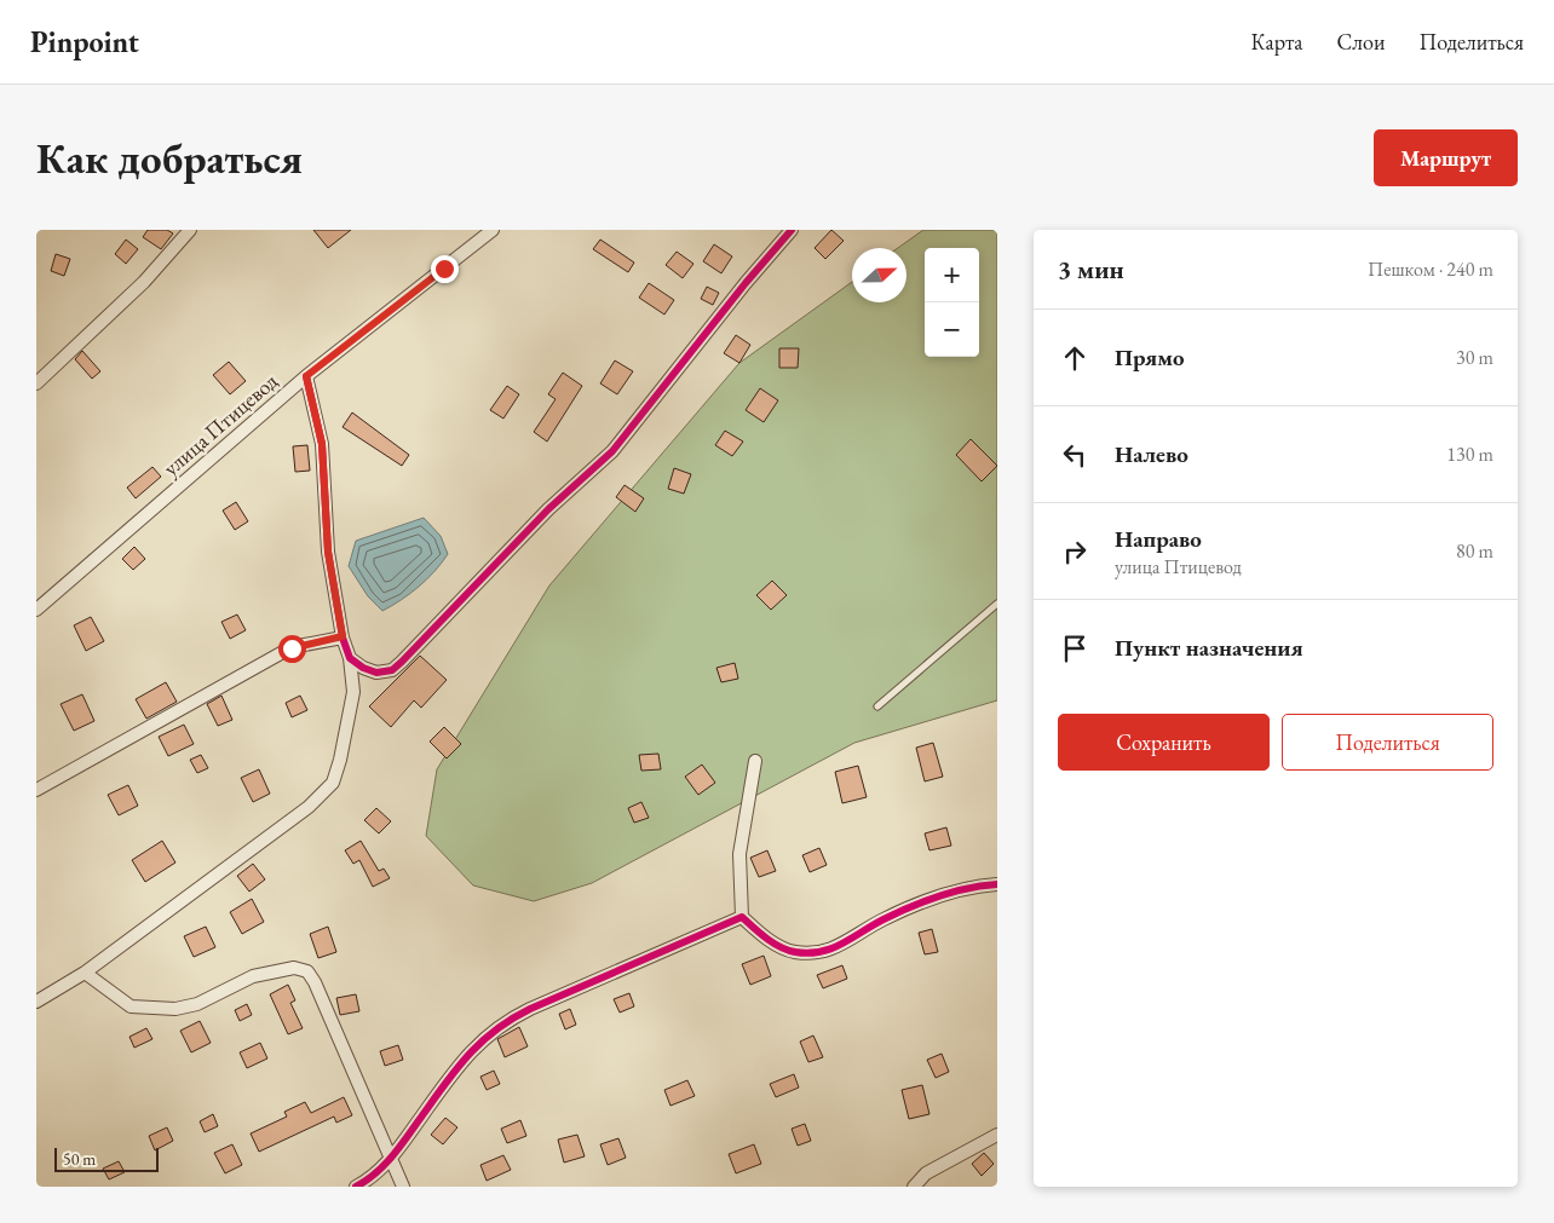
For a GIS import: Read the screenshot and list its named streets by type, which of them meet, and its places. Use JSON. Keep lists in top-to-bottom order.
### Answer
{
  "streets": {
    "street": ["улица Птицевод"]
  },
  "scale_bar": "50 m",
  "north": "right",
  "page": {
    "header": "Pinpoint",
    "nav": ["Карта", "Слои", "Поделиться"],
    "buttons": [
      "Маршрут",
      ["Сохранить", "Поделиться"]
    ],
    "title": "Как добраться",
    "heading": ["3 мин", "Пешком · 240 m"],
    "map_buttons": ["+", "−"],
    "list": [
      ["Прямо", "30 m"],
      ["Налево", "130 m"],
      ["Направо", "улица Птицевод", "80 m"],
      "Пункт назначения"
    ],
    "scale": "50 m"
  }
}
